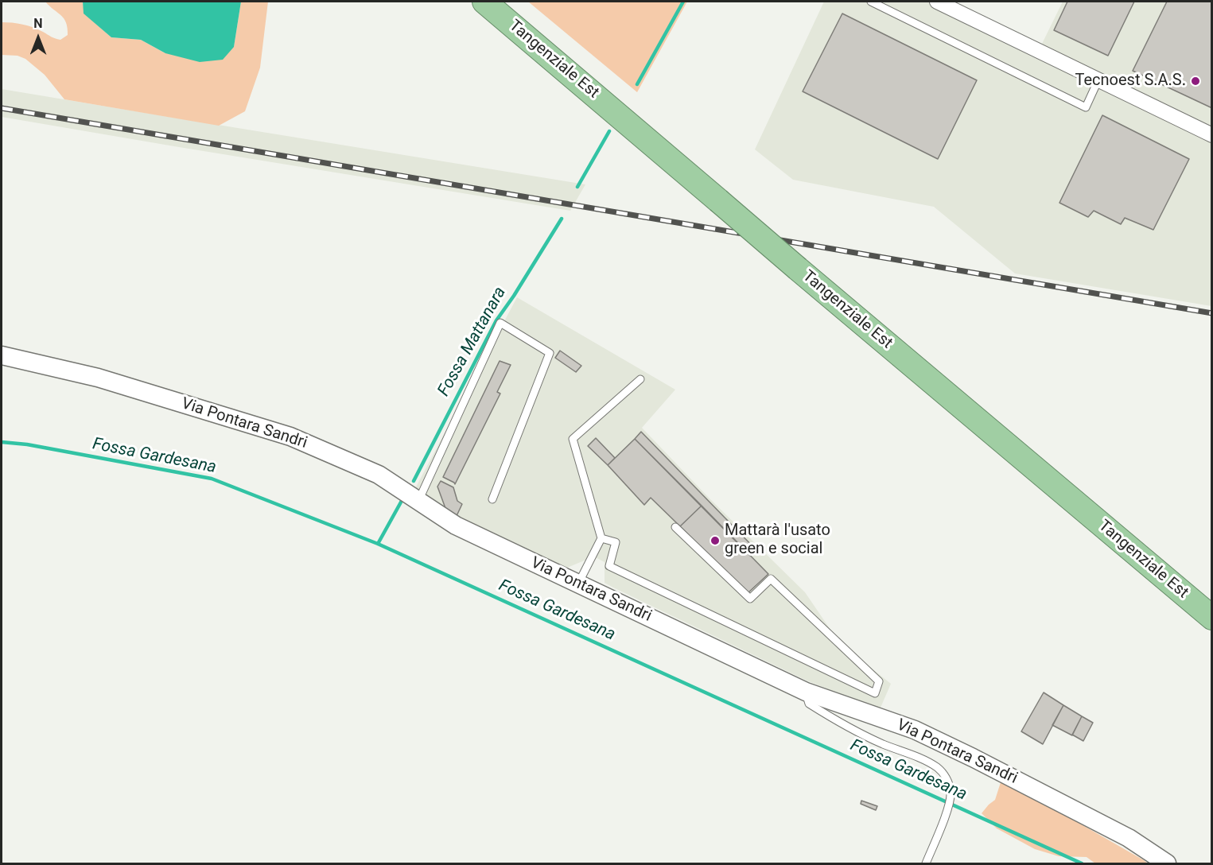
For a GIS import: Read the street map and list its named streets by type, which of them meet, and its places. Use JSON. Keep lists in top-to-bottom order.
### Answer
{
  "streets": {
    "highway": ["Tangenziale Est"],
    "street": ["Via Pontara Sandri"]
  },
  "water": ["Fossa Mattanara", "Fossa Gardesana"],
  "places": ["Tecnoest S.A.S.", "Mattarà l'usato green e social"],
  "north": "top"
}
